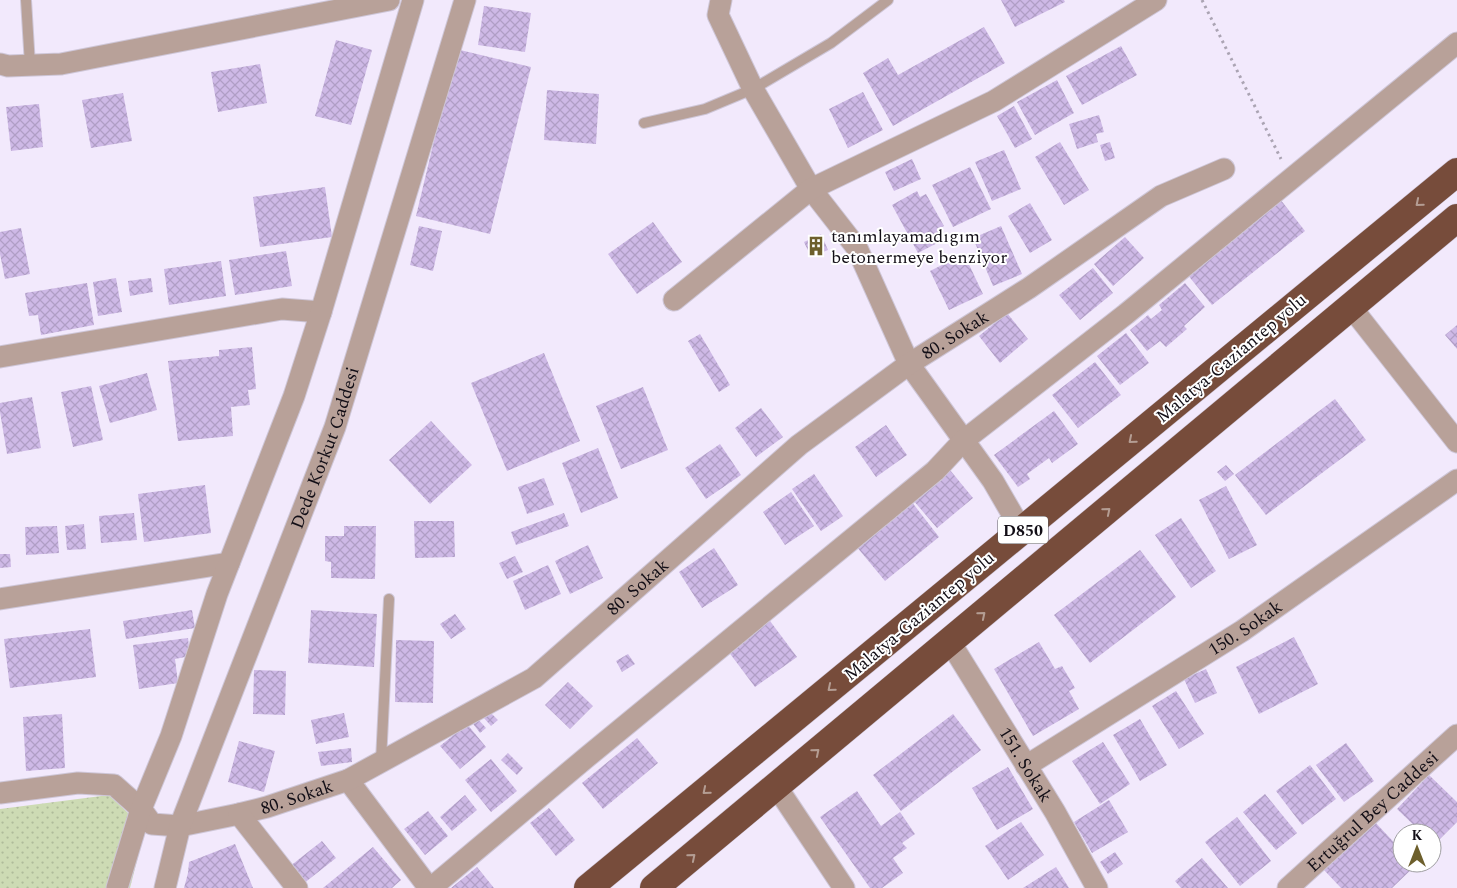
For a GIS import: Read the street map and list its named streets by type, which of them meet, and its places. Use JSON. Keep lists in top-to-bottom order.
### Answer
{
  "streets": {
    "highway": ["Malatya-Gaziantep yolu", "D850"],
    "street": [
      "80. Sokak",
      "Dede Korkut Caddesi",
      "150. Sokak",
      "151. Sokak",
      "Ertuğrul Bey Caddesi"
    ]
  },
  "crossings": [
    ["80. Sokak", "Dede Korkut Caddesi"],
    ["D850", "151. Sokak"],
    ["150. Sokak", "151. Sokak"]
  ],
  "places": {
    "building": ["tanımlayamadıgım betonermeye benziyor"]
  },
  "north": "top"
}
